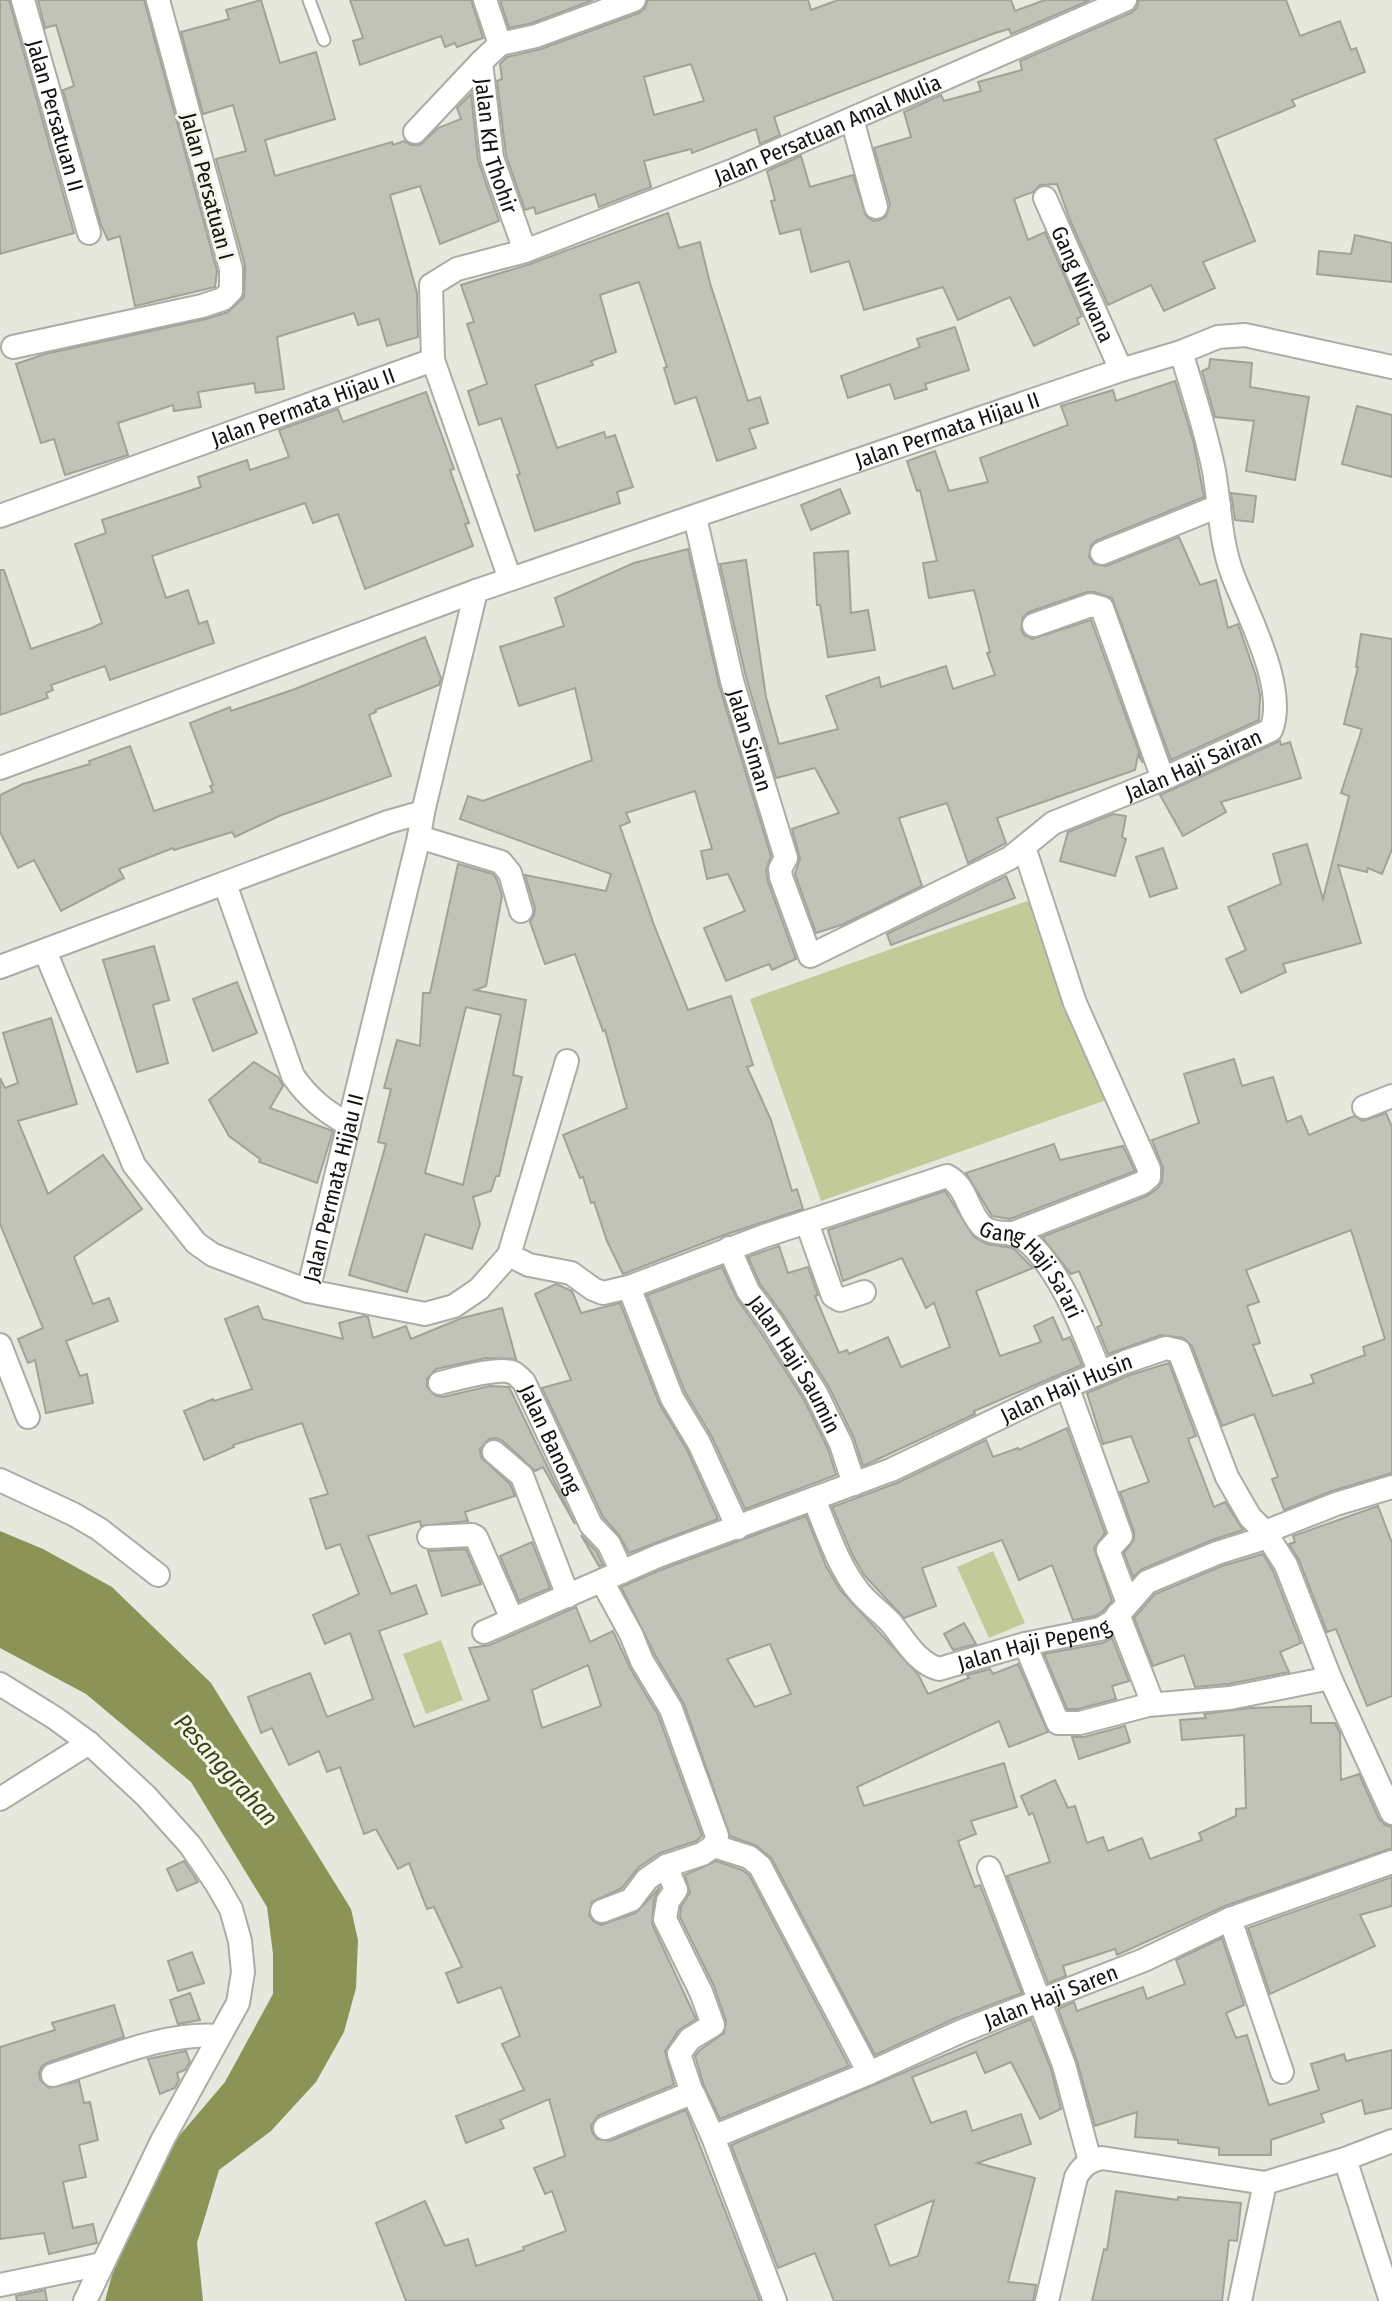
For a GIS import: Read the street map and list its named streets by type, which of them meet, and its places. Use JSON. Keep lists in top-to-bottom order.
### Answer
{
  "streets": {
    "street": [
      "Jalan Persatuan II",
      "Jalan Persatuan Amal Mulia",
      "Jalan KH Thohir",
      "Jalan Persatuan I",
      "Gang Nirwana",
      "Jalan Permata Hijau II",
      "Jalan Siman",
      "Jalan Haji Sairan",
      "Gang Haji Sa'ari",
      "Jalan Haji Saumin",
      "Jalan Haji Husin",
      "Jalan Banong",
      "Jalan Haji Pepeng",
      "Jalan Haji Saren"
    ]
  },
  "crossings": [
    ["Jalan Persatuan Amal Mulia", "Jalan KH Thohir"],
    ["Jalan Persatuan Amal Mulia", "Jalan Permata Hijau II"],
    ["Gang Nirwana", "Jalan Permata Hijau II"],
    ["Jalan Permata Hijau II", "Jalan Siman"],
    ["Jalan Permata Hijau II", "Jalan Haji Sairan"],
    ["Jalan Siman", "Jalan Haji Sairan"],
    ["Gang Haji Sa'ari", "Jalan Haji Husin"],
    ["Jalan Haji Saumin", "Jalan Haji Husin"],
    ["Jalan Haji Husin", "Jalan Banong"],
    ["Jalan Haji Husin", "Jalan Haji Pepeng"]
  ],
  "water": ["Pesanggrahan"]
}
